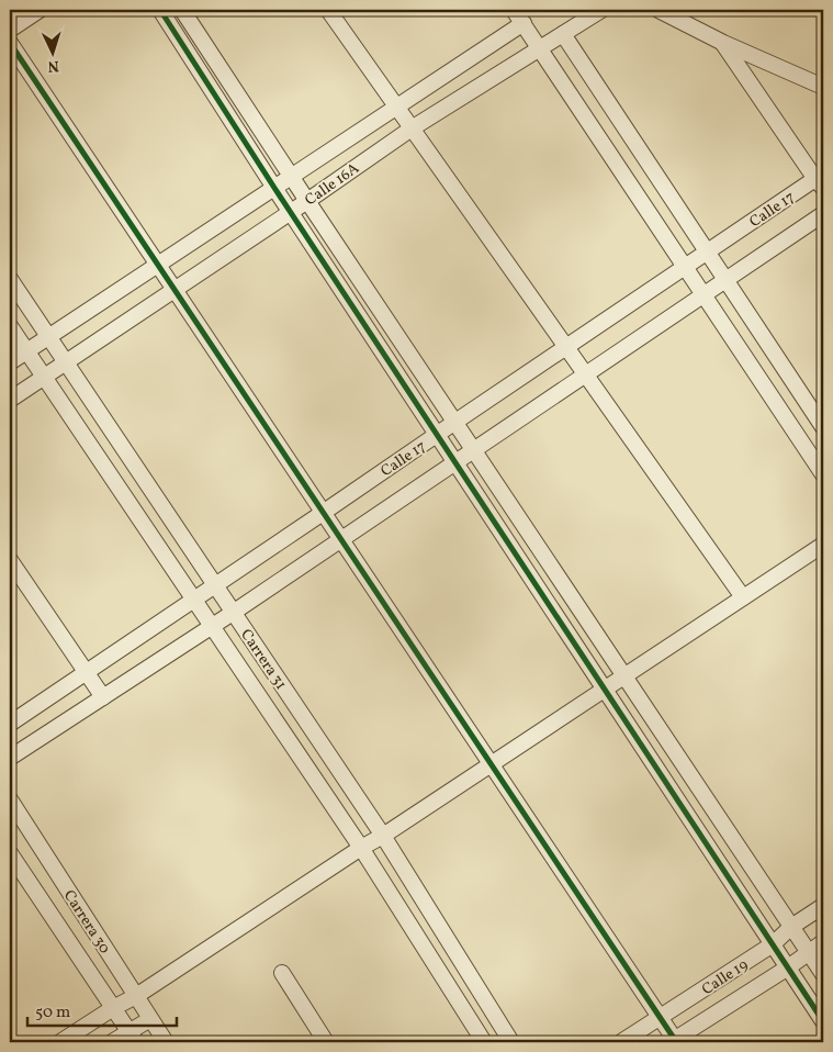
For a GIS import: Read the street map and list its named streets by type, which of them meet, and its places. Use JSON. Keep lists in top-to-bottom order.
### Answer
{
  "streets": {
    "street": [
      "Calle 16A",
      "Calle 17",
      "Carrera 31",
      "Carrera 30",
      "Calle 19"
    ]
  },
  "crossings": [
    ["Calle 16A", "Carrera 31"],
    ["Calle 17", "Carrera 31"]
  ],
  "scale_bar": "50 m",
  "north": "bottom"
}
